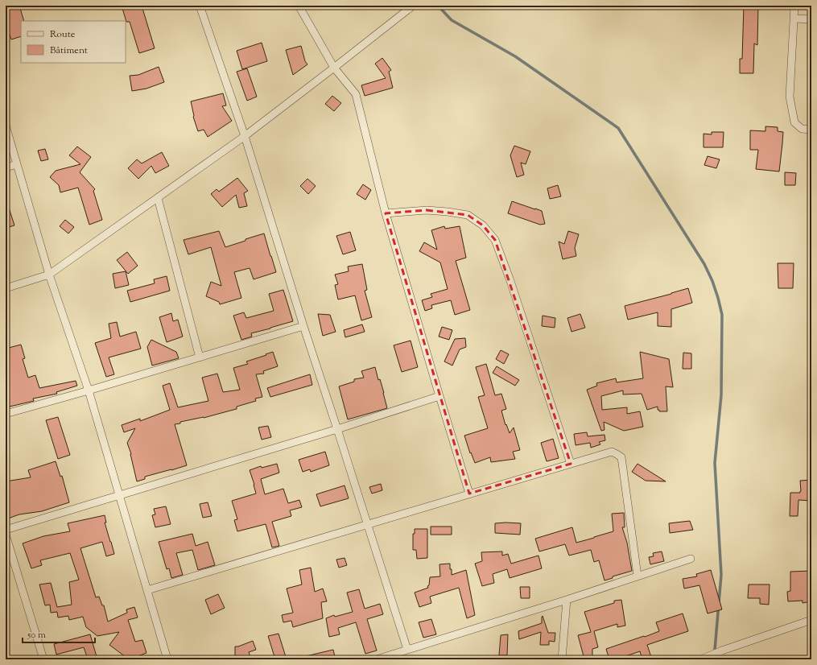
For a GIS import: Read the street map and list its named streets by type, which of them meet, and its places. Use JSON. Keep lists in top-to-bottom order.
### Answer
{
  "legend": ["Route", "Bâtiment"],
  "scale_bar": "50 m"
}
